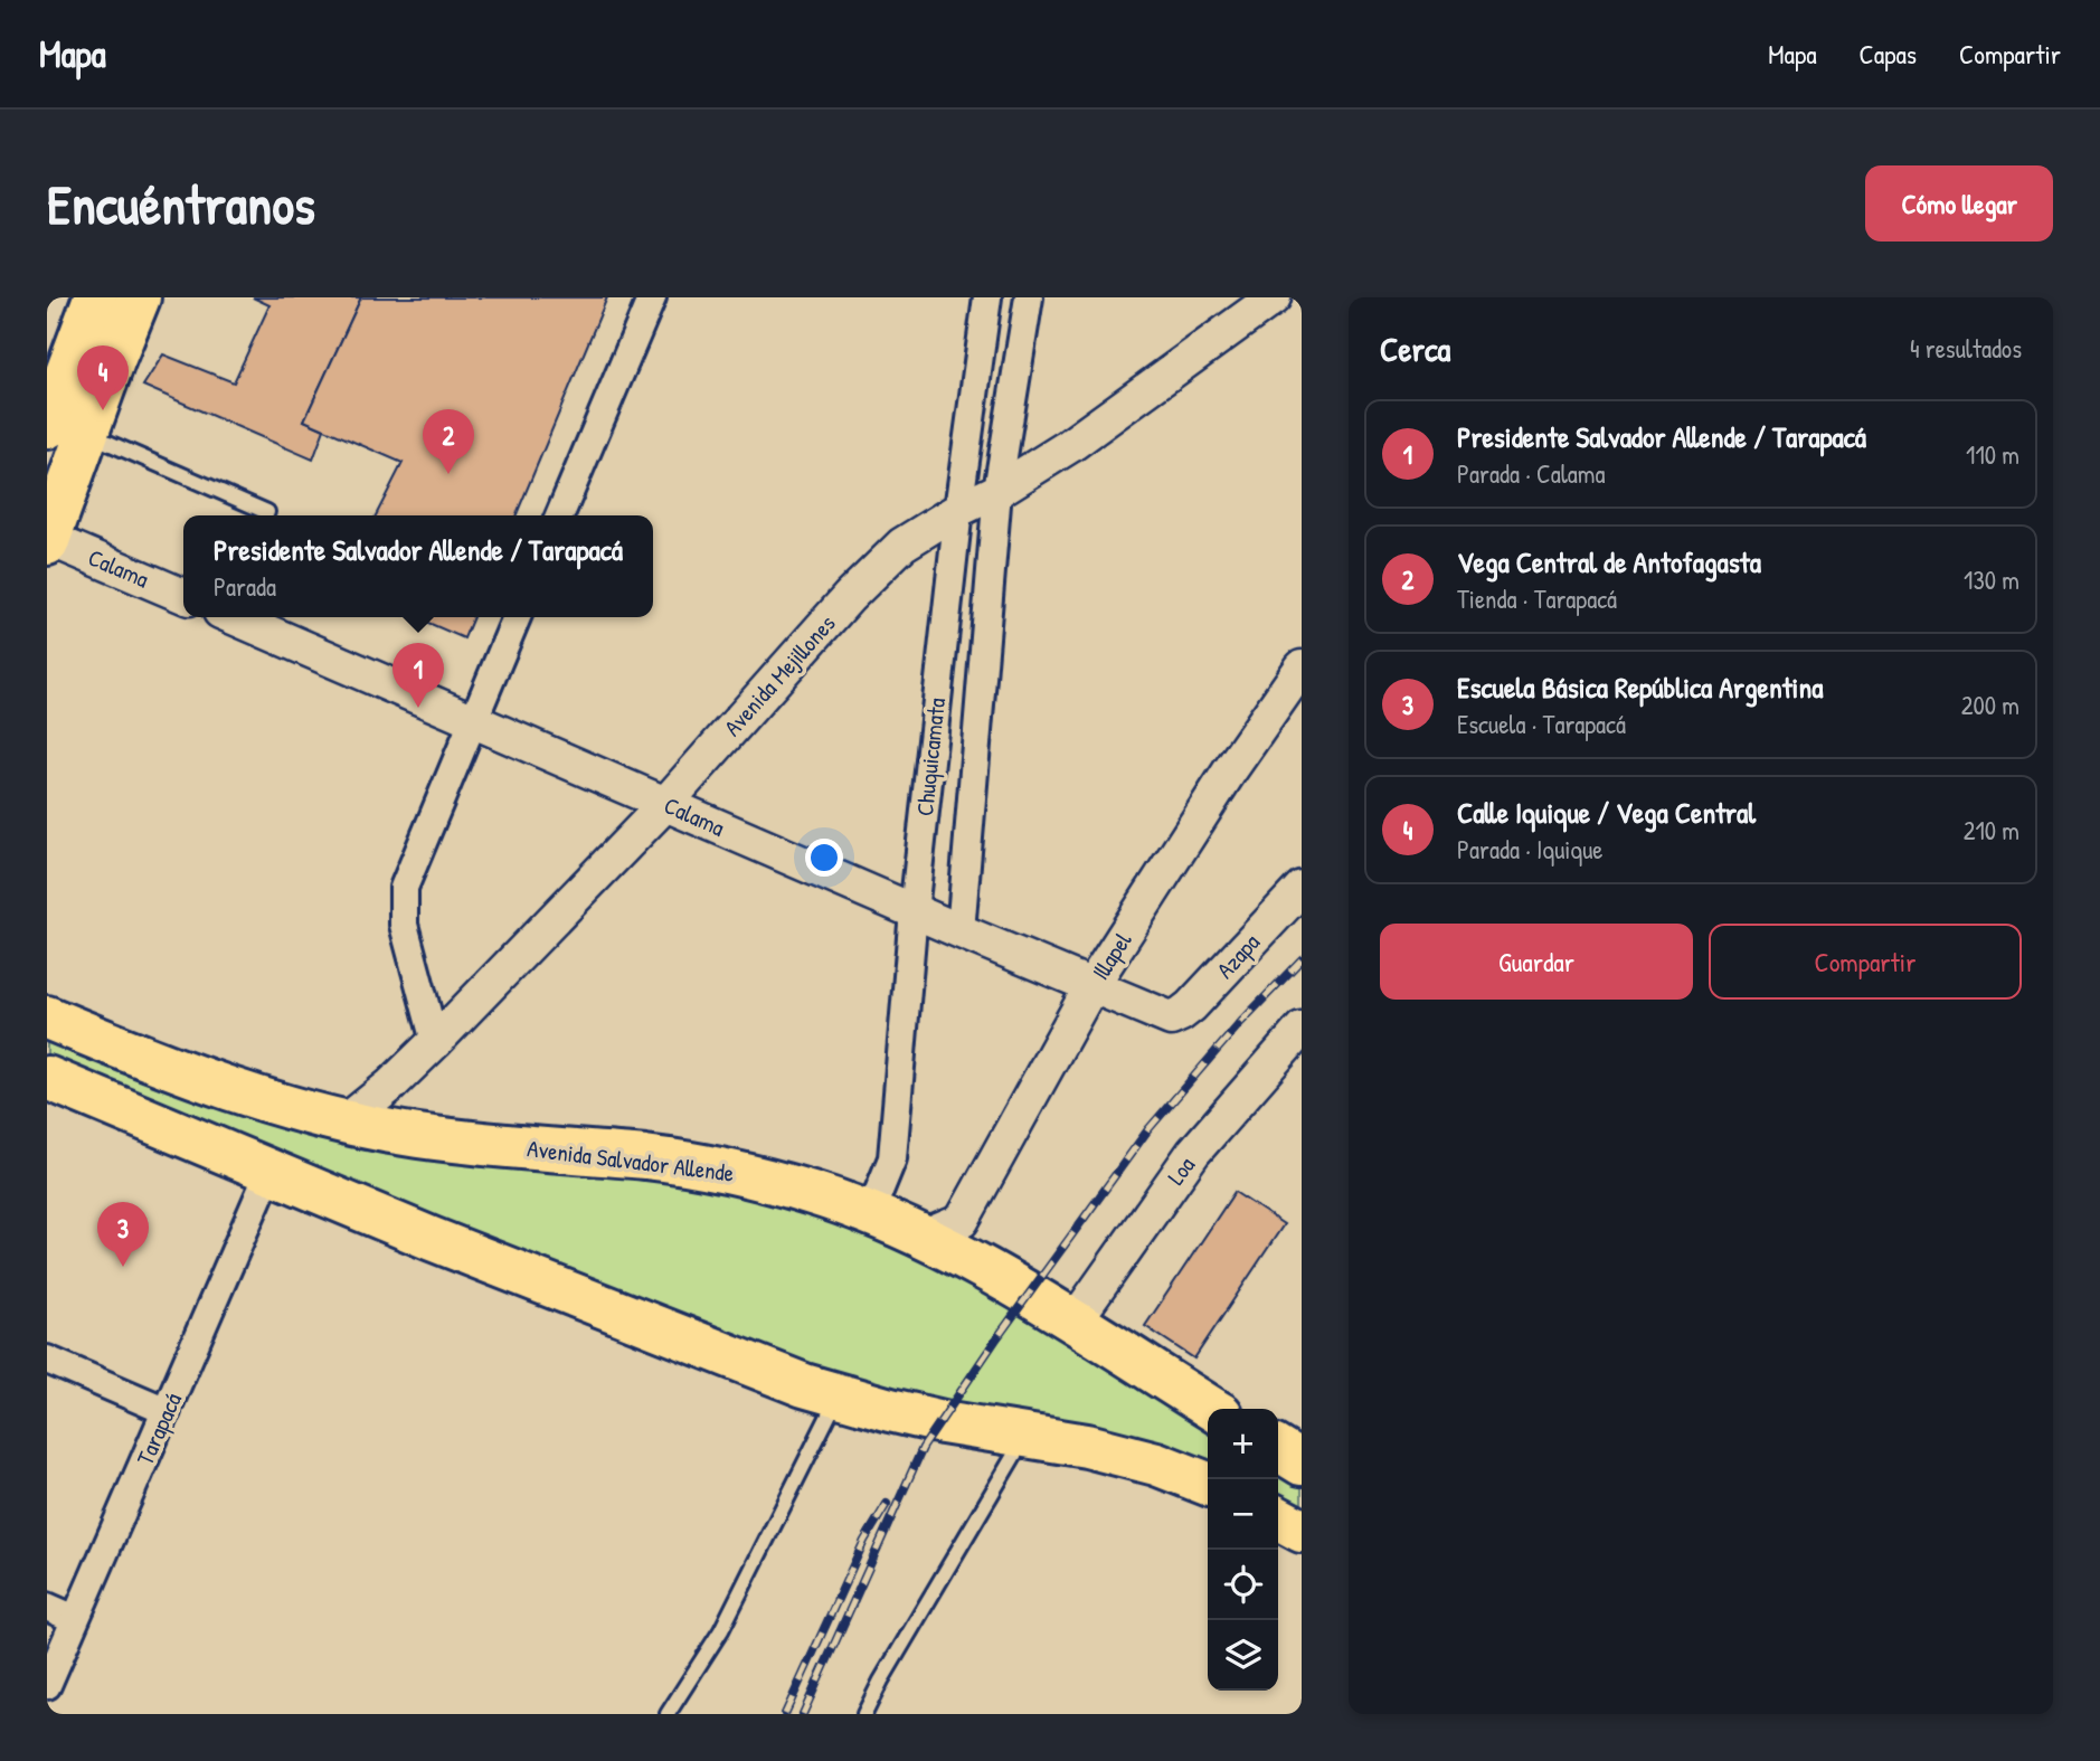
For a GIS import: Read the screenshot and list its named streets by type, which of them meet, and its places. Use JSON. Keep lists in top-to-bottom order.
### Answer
{
  "streets": {
    "main road": ["Avenida Salvador Allende"],
    "street": [
      "Calama",
      "Avenida Mejillones",
      "Chuquicamata",
      "Illapel",
      "Azapa",
      "Loa",
      "Tarapacá"
    ]
  },
  "crossings": [
    ["Calama", "Avenida Mejillones"],
    ["Calama", "Chuquicamata"],
    ["Calama", "Illapel"],
    ["Calama", "Azapa"],
    ["Avenida Mejillones", "Chuquicamata"],
    ["Avenida Mejillones", "Avenida Salvador Allende"],
    ["Chuquicamata", "Avenida Salvador Allende"],
    ["Illapel", "Avenida Salvador Allende"],
    ["Avenida Salvador Allende", "Loa"]
  ],
  "page": {
    "header": "Mapa",
    "nav": ["Mapa", "Capas", "Compartir"],
    "buttons": [
      "Cómo llegar",
      ["Guardar", "Compartir"]
    ],
    "title": "Encuéntranos",
    "heading": ["Cerca", "4 resultados"],
    "pins": [
      "4",
      "2",
      "1",
      "3"
    ],
    "list": [
      {
        "mark": "1",
        "name": "Presidente Salvador Allende / Tarapacá",
        "note": "Parada · Calama",
        "value": "110 m"
      },
      {
        "mark": "2",
        "name": "Vega Central de Antofagasta",
        "note": "Tienda · Tarapacá",
        "value": "130 m"
      },
      {
        "mark": "3",
        "name": "Escuela Básica República Argentina",
        "note": "Escuela · Tarapacá",
        "value": "200 m"
      },
      {
        "mark": "4",
        "name": "Calle Iquique / Vega Central",
        "note": "Parada · Iquique",
        "value": "210 m"
      }
    ],
    "popup": ["Presidente Salvador Allende / Tarapacá", "Parada"],
    "map_buttons": ["+", "−"]
  }
}
